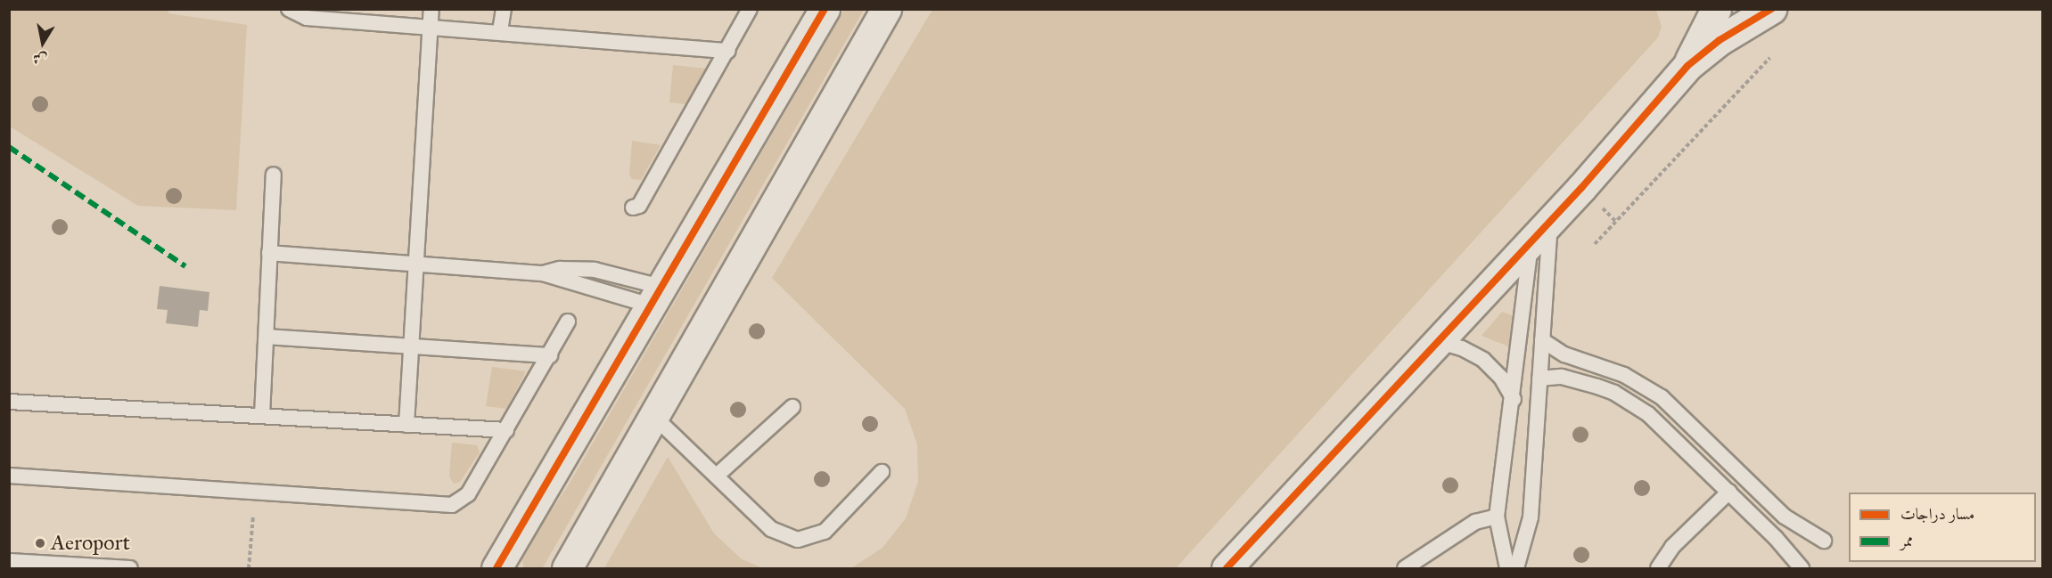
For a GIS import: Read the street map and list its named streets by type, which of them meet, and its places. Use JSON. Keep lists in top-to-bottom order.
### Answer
{
  "places": ["Aeroport"],
  "legend": ["مسار دراجات", "ممر"],
  "north": "bottom"
}
